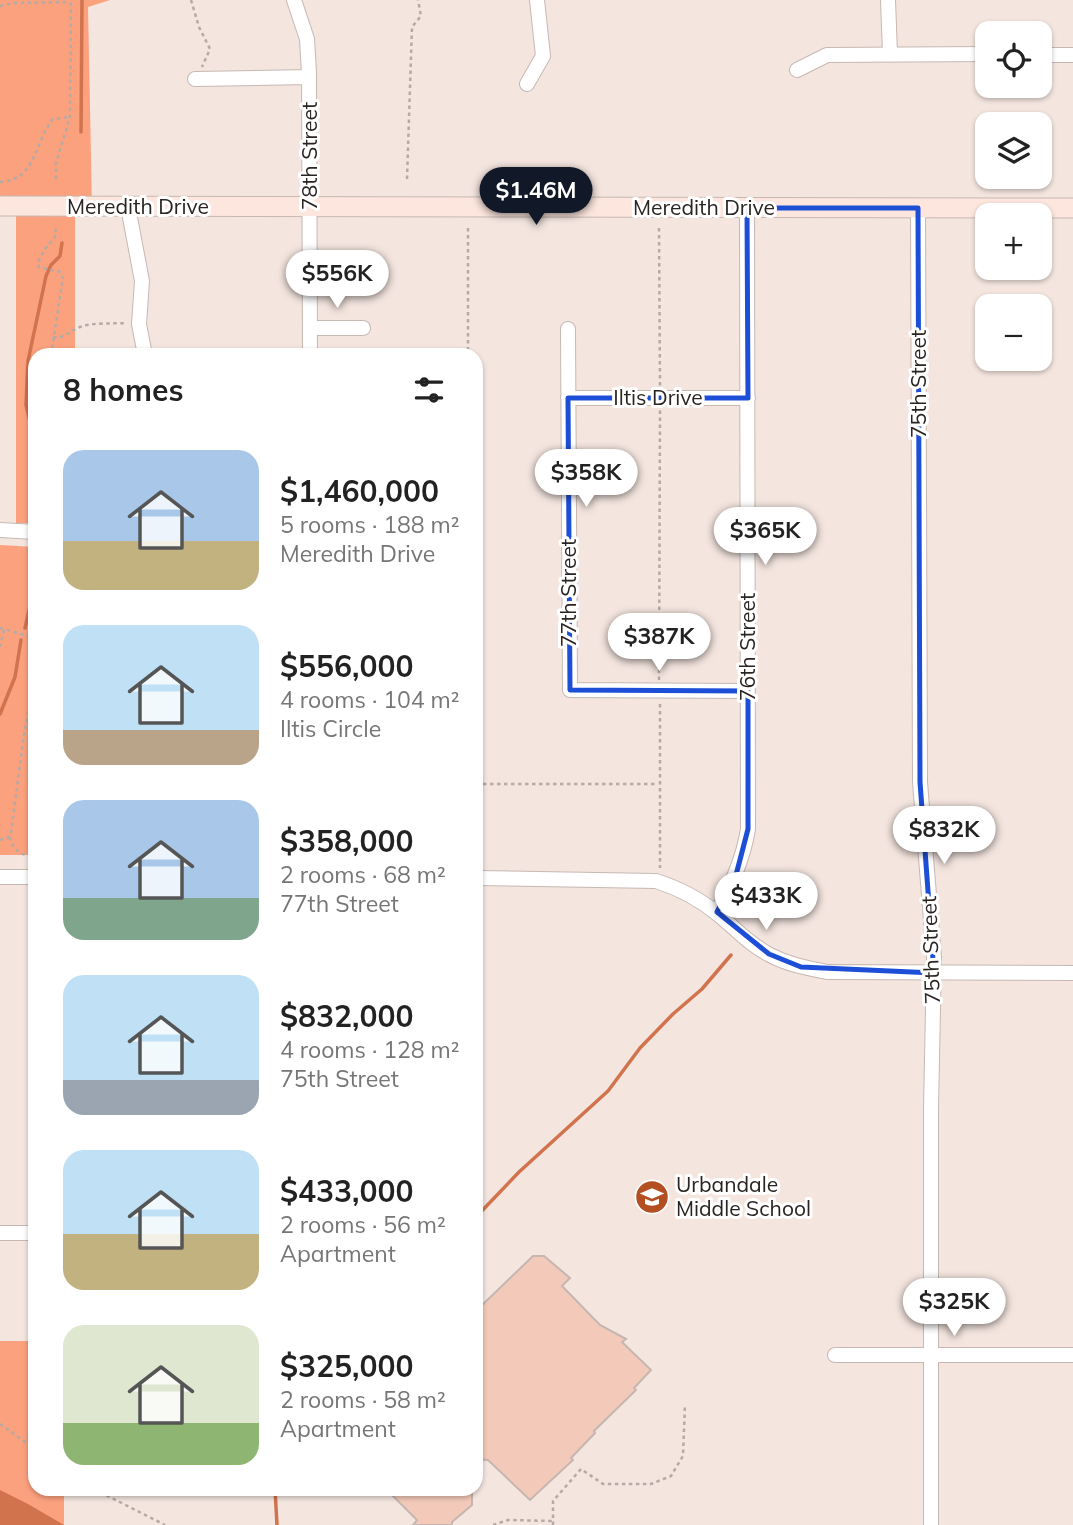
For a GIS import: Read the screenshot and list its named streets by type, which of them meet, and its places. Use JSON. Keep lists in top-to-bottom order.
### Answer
{
  "streets": {
    "main road": ["Meredith Drive"],
    "street": [
      "78th Street",
      "75th Street",
      "Iltis Drive",
      "77th Street",
      "76th Street"
    ]
  },
  "crossings": [
    ["78th Street", "Meredith Drive"],
    ["Meredith Drive", "75th Street"],
    ["Meredith Drive", "76th Street"],
    ["Iltis Drive", "77th Street"],
    ["Iltis Drive", "76th Street"]
  ],
  "places": {
    "school or university": ["Urbandale Middle School"]
  },
  "page": {
    "map_buttons": ["+", "−"],
    "price": [
      "$1.46M",
      "$556K",
      "$358K",
      "$365K",
      "$387K",
      "$832K",
      "$433K",
      "$325K"
    ],
    "heading": "8 homes",
    "list": [
      {
        "name": "$1,460,000",
        "note": "5 rooms · 188 m² · Meredith Drive"
      },
      {
        "name": "$556,000",
        "note": "4 rooms · 104 m² · Iltis Circle"
      },
      {
        "name": "$358,000",
        "note": "2 rooms · 68 m² · 77th Street"
      },
      {
        "name": "$832,000",
        "note": "4 rooms · 128 m² · 75th Street"
      },
      {
        "name": "$433,000",
        "note": "2 rooms · 56 m² · Apartment"
      },
      {
        "name": "$325,000",
        "note": "2 rooms · 58 m² · Apartment"
      }
    ]
  }
}
